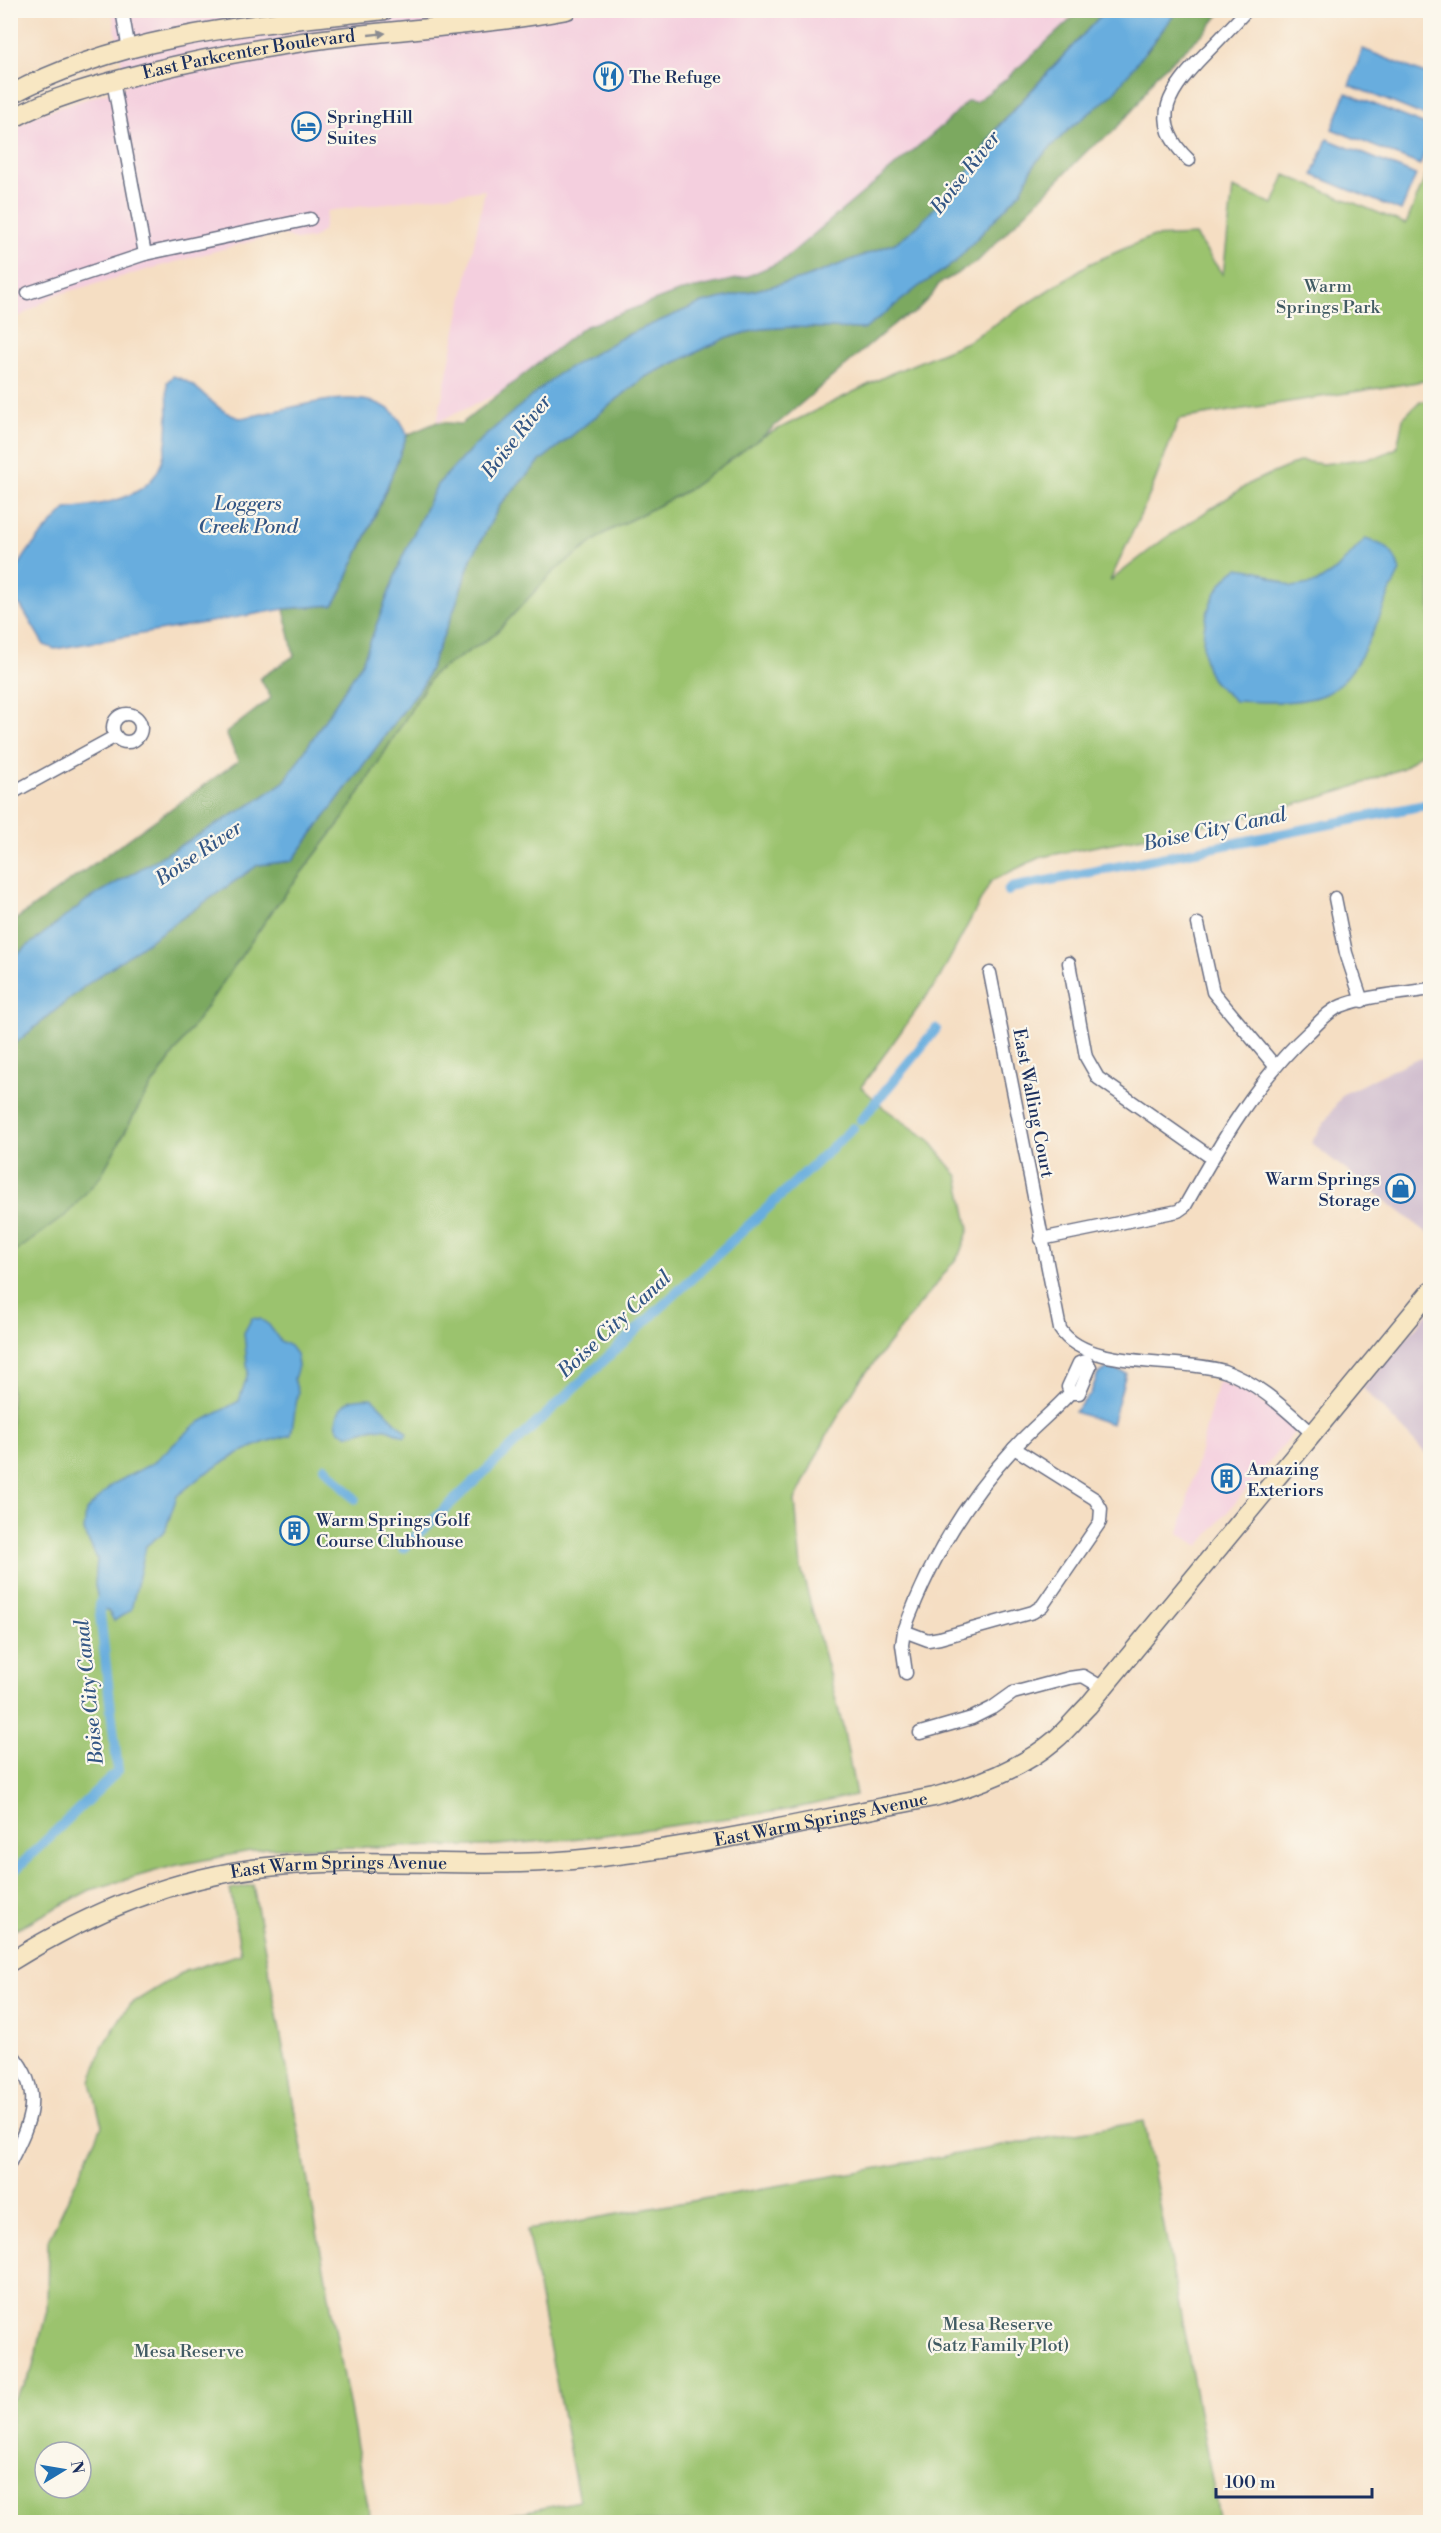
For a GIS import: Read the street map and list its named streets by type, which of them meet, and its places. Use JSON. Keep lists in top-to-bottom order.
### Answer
{
  "streets": {
    "street": ["East Parkcenter Boulevard", "East Walling Court", "East Warm Springs Avenue"]
  },
  "water": ["Boise River", "Loggers Creek Pond", "Boise City Canal"],
  "parks": ["Warm Springs Park", "Mesa Reserve (Satz Family Plot)", "Mesa Reserve"],
  "places": {
    "restaurant": ["The Refuge"],
    "hotel": ["SpringHill Suites"],
    "shop": ["Warm Springs Storage"],
    "building": ["Amazing Exteriors", "Warm Springs Golf Course Clubhouse"]
  },
  "scale_bar": "100 m",
  "north": "right"
}
